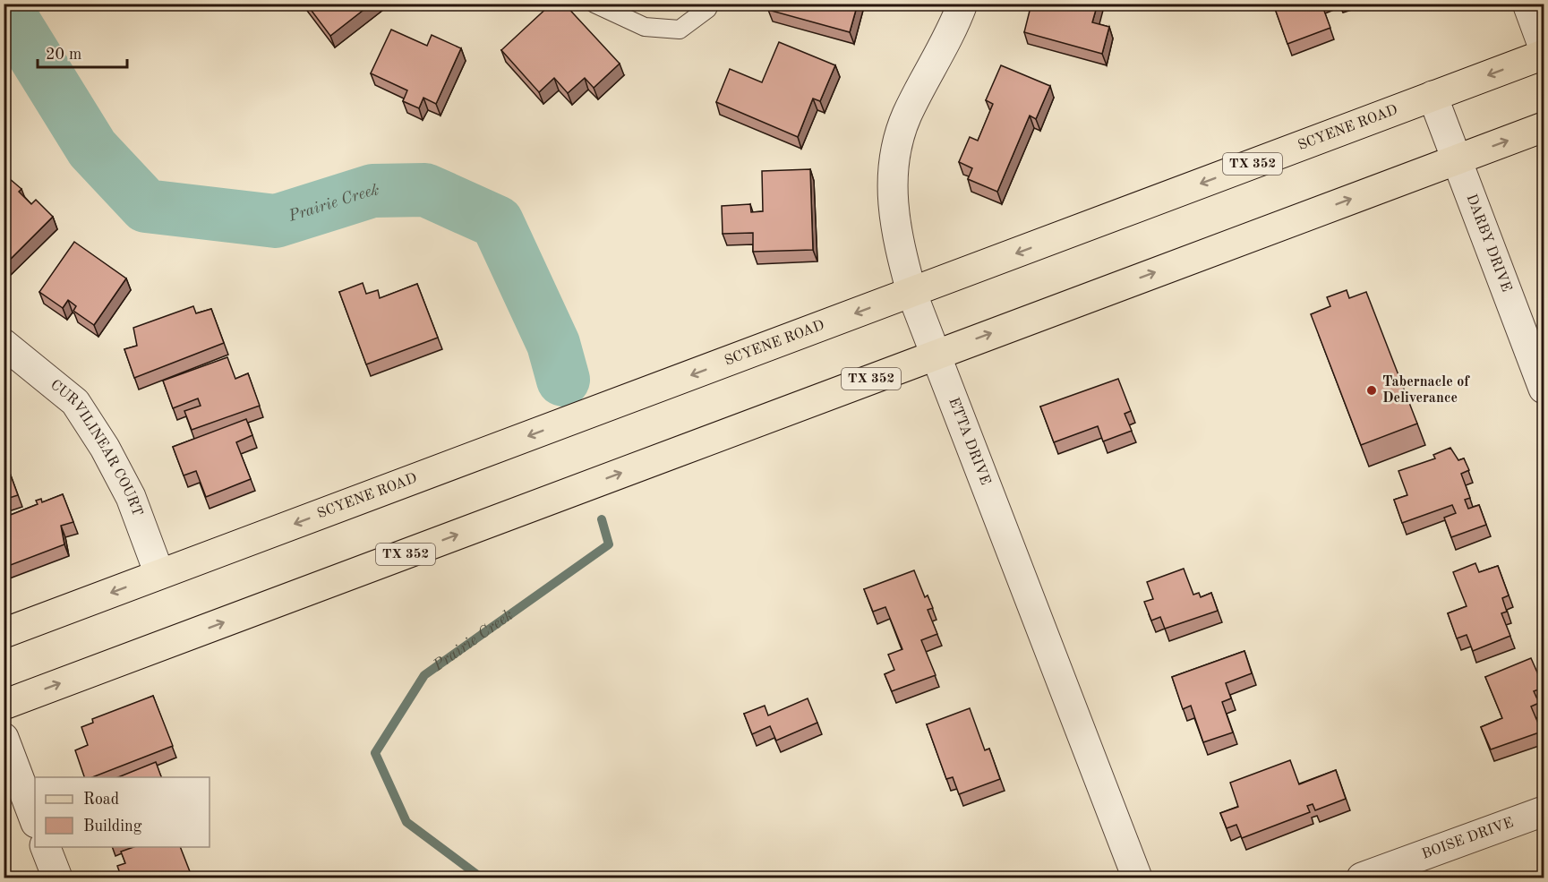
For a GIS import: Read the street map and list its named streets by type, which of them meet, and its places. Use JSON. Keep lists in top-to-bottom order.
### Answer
{
  "streets": {
    "main road": ["SCYENE ROAD", "TX 352"],
    "street": [
      "DARBY DRIVE",
      "ETTA DRIVE",
      "CURVILINEAR COURT",
      "BOISE DRIVE"
    ]
  },
  "crossings": [
    ["SCYENE ROAD", "DARBY DRIVE"],
    ["SCYENE ROAD", "ETTA DRIVE"],
    ["SCYENE ROAD", "CURVILINEAR COURT"],
    ["TX 352", "DARBY DRIVE"],
    ["TX 352", "ETTA DRIVE"]
  ],
  "water": ["Prairie Creek"],
  "places": ["Tabernacle of Deliverance"],
  "legend": ["Road", "Building"],
  "scale_bar": "20 m"
}
